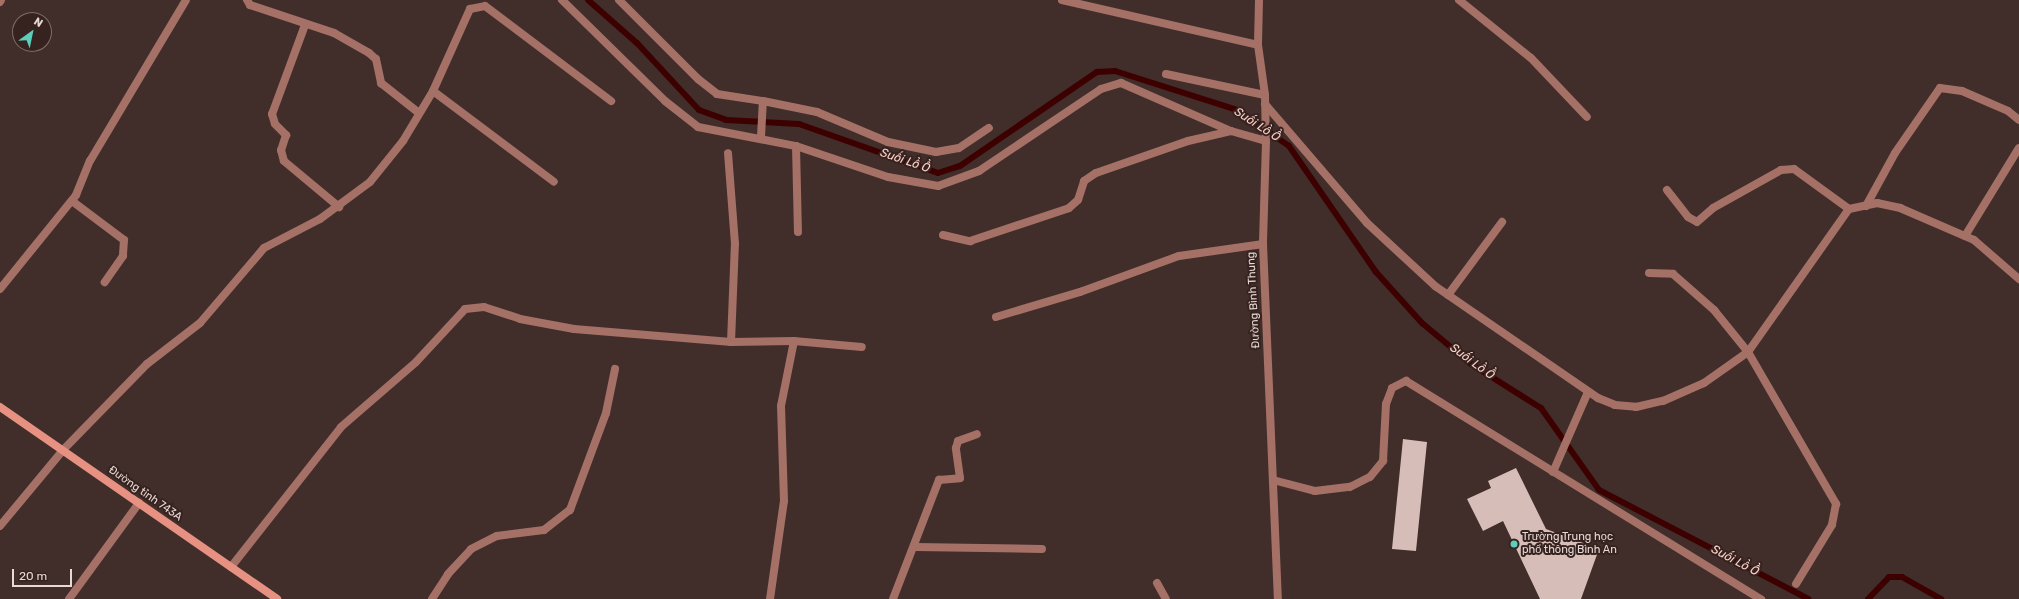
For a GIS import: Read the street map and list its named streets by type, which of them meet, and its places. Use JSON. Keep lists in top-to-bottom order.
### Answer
{
  "streets": {
    "main road": ["Đường tỉnh 743A"],
    "street": ["Đường Bình Thung"]
  },
  "water": ["Suối Lồ Ồ"],
  "places": ["Trường Trung học phổ thông Bình An"],
  "scale_bar": "20 m",
  "north": "top right"
}
